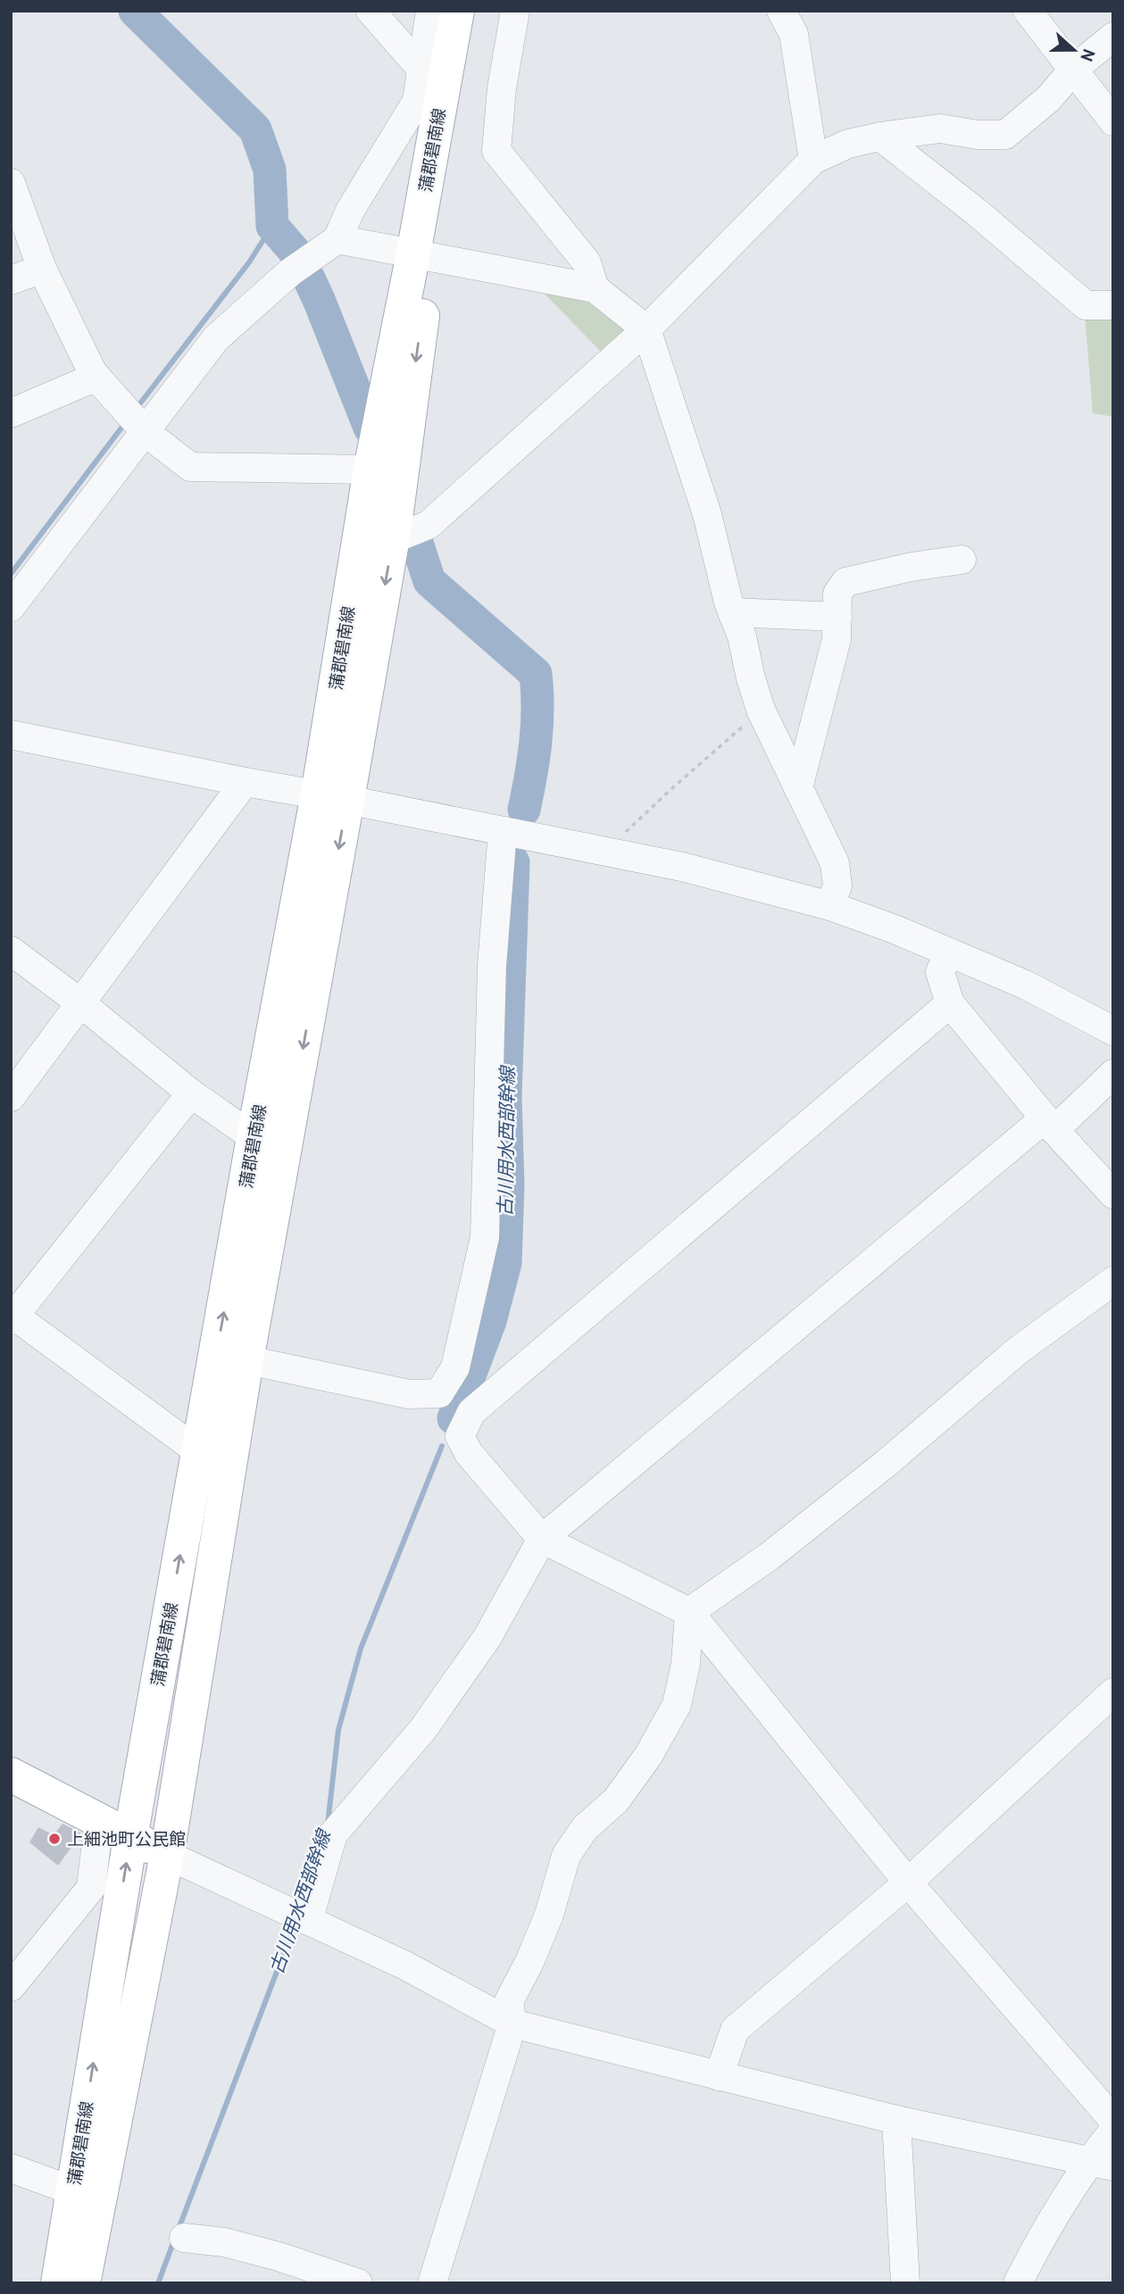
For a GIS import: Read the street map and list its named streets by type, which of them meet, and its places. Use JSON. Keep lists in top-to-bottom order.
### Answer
{
  "streets": {
    "main road": ["蒲郡碧南線"]
  },
  "water": ["古川用水西部幹線"],
  "places": ["上細池町公民館"],
  "north": "right"
}
